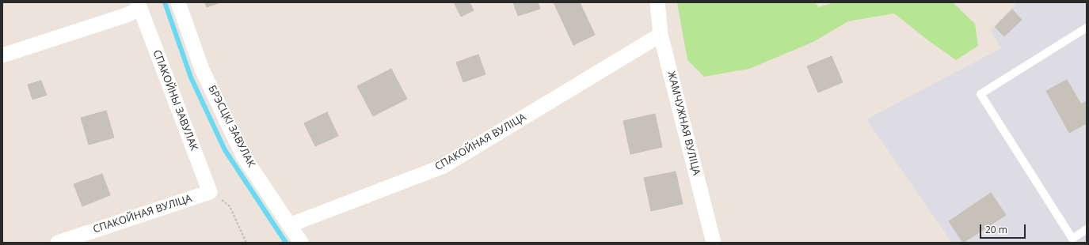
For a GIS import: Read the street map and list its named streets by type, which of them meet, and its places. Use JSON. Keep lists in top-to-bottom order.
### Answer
{
  "streets": {
    "street": [
      "СПАКОЙНЫ ЗАВУЛАК",
      "ЖАМЧУЖНАЯ ВУЛІЦА",
      "БРЭСЦКІ ЗАВУЛАК",
      "СПАКОЙНАЯ ВУЛІЦА"
    ]
  },
  "crossings": [
    ["СПАКОЙНЫ ЗАВУЛАК", "СПАКОЙНАЯ ВУЛІЦА"],
    ["ЖАМЧУЖНАЯ ВУЛІЦА", "СПАКОЙНАЯ ВУЛІЦА"],
    ["БРЭСЦКІ ЗАВУЛАК", "СПАКОЙНАЯ ВУЛІЦА"]
  ],
  "scale_bar": "20 m"
}
